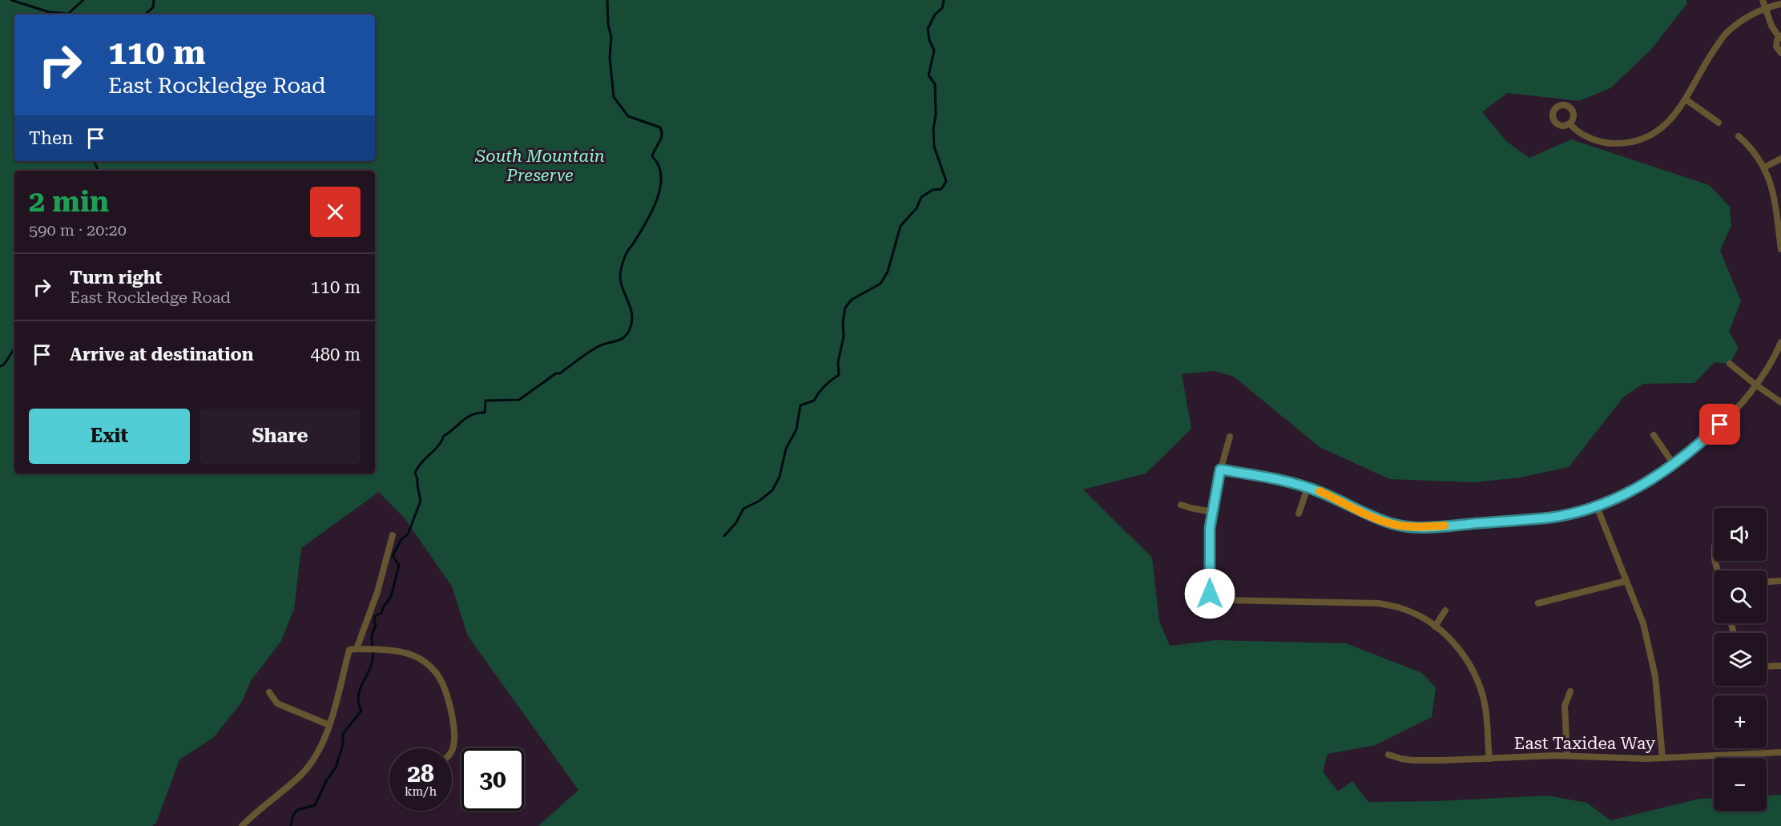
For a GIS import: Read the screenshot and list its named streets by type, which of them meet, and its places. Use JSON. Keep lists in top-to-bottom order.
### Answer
{
  "streets": {
    "street": ["East Taxidea Way"]
  },
  "parks": ["South Mountain Preserve"],
  "page": {
    "turn": ["110 m", "East Rockledge Road"],
    "then": "Then",
    "heading": ["2 min", "590 m · 20:20"],
    "list": [
      {
        "name": "Turn right",
        "note": "East Rockledge Road",
        "value": "110 m"
      },
      {
        "name": "Arrive at destination",
        "value": "480 m"
      }
    ],
    "buttons": ["Exit", "Share"],
    "map_buttons": ["+", "−"],
    "speed": "28 km/h",
    "limit": "30"
  }
}
